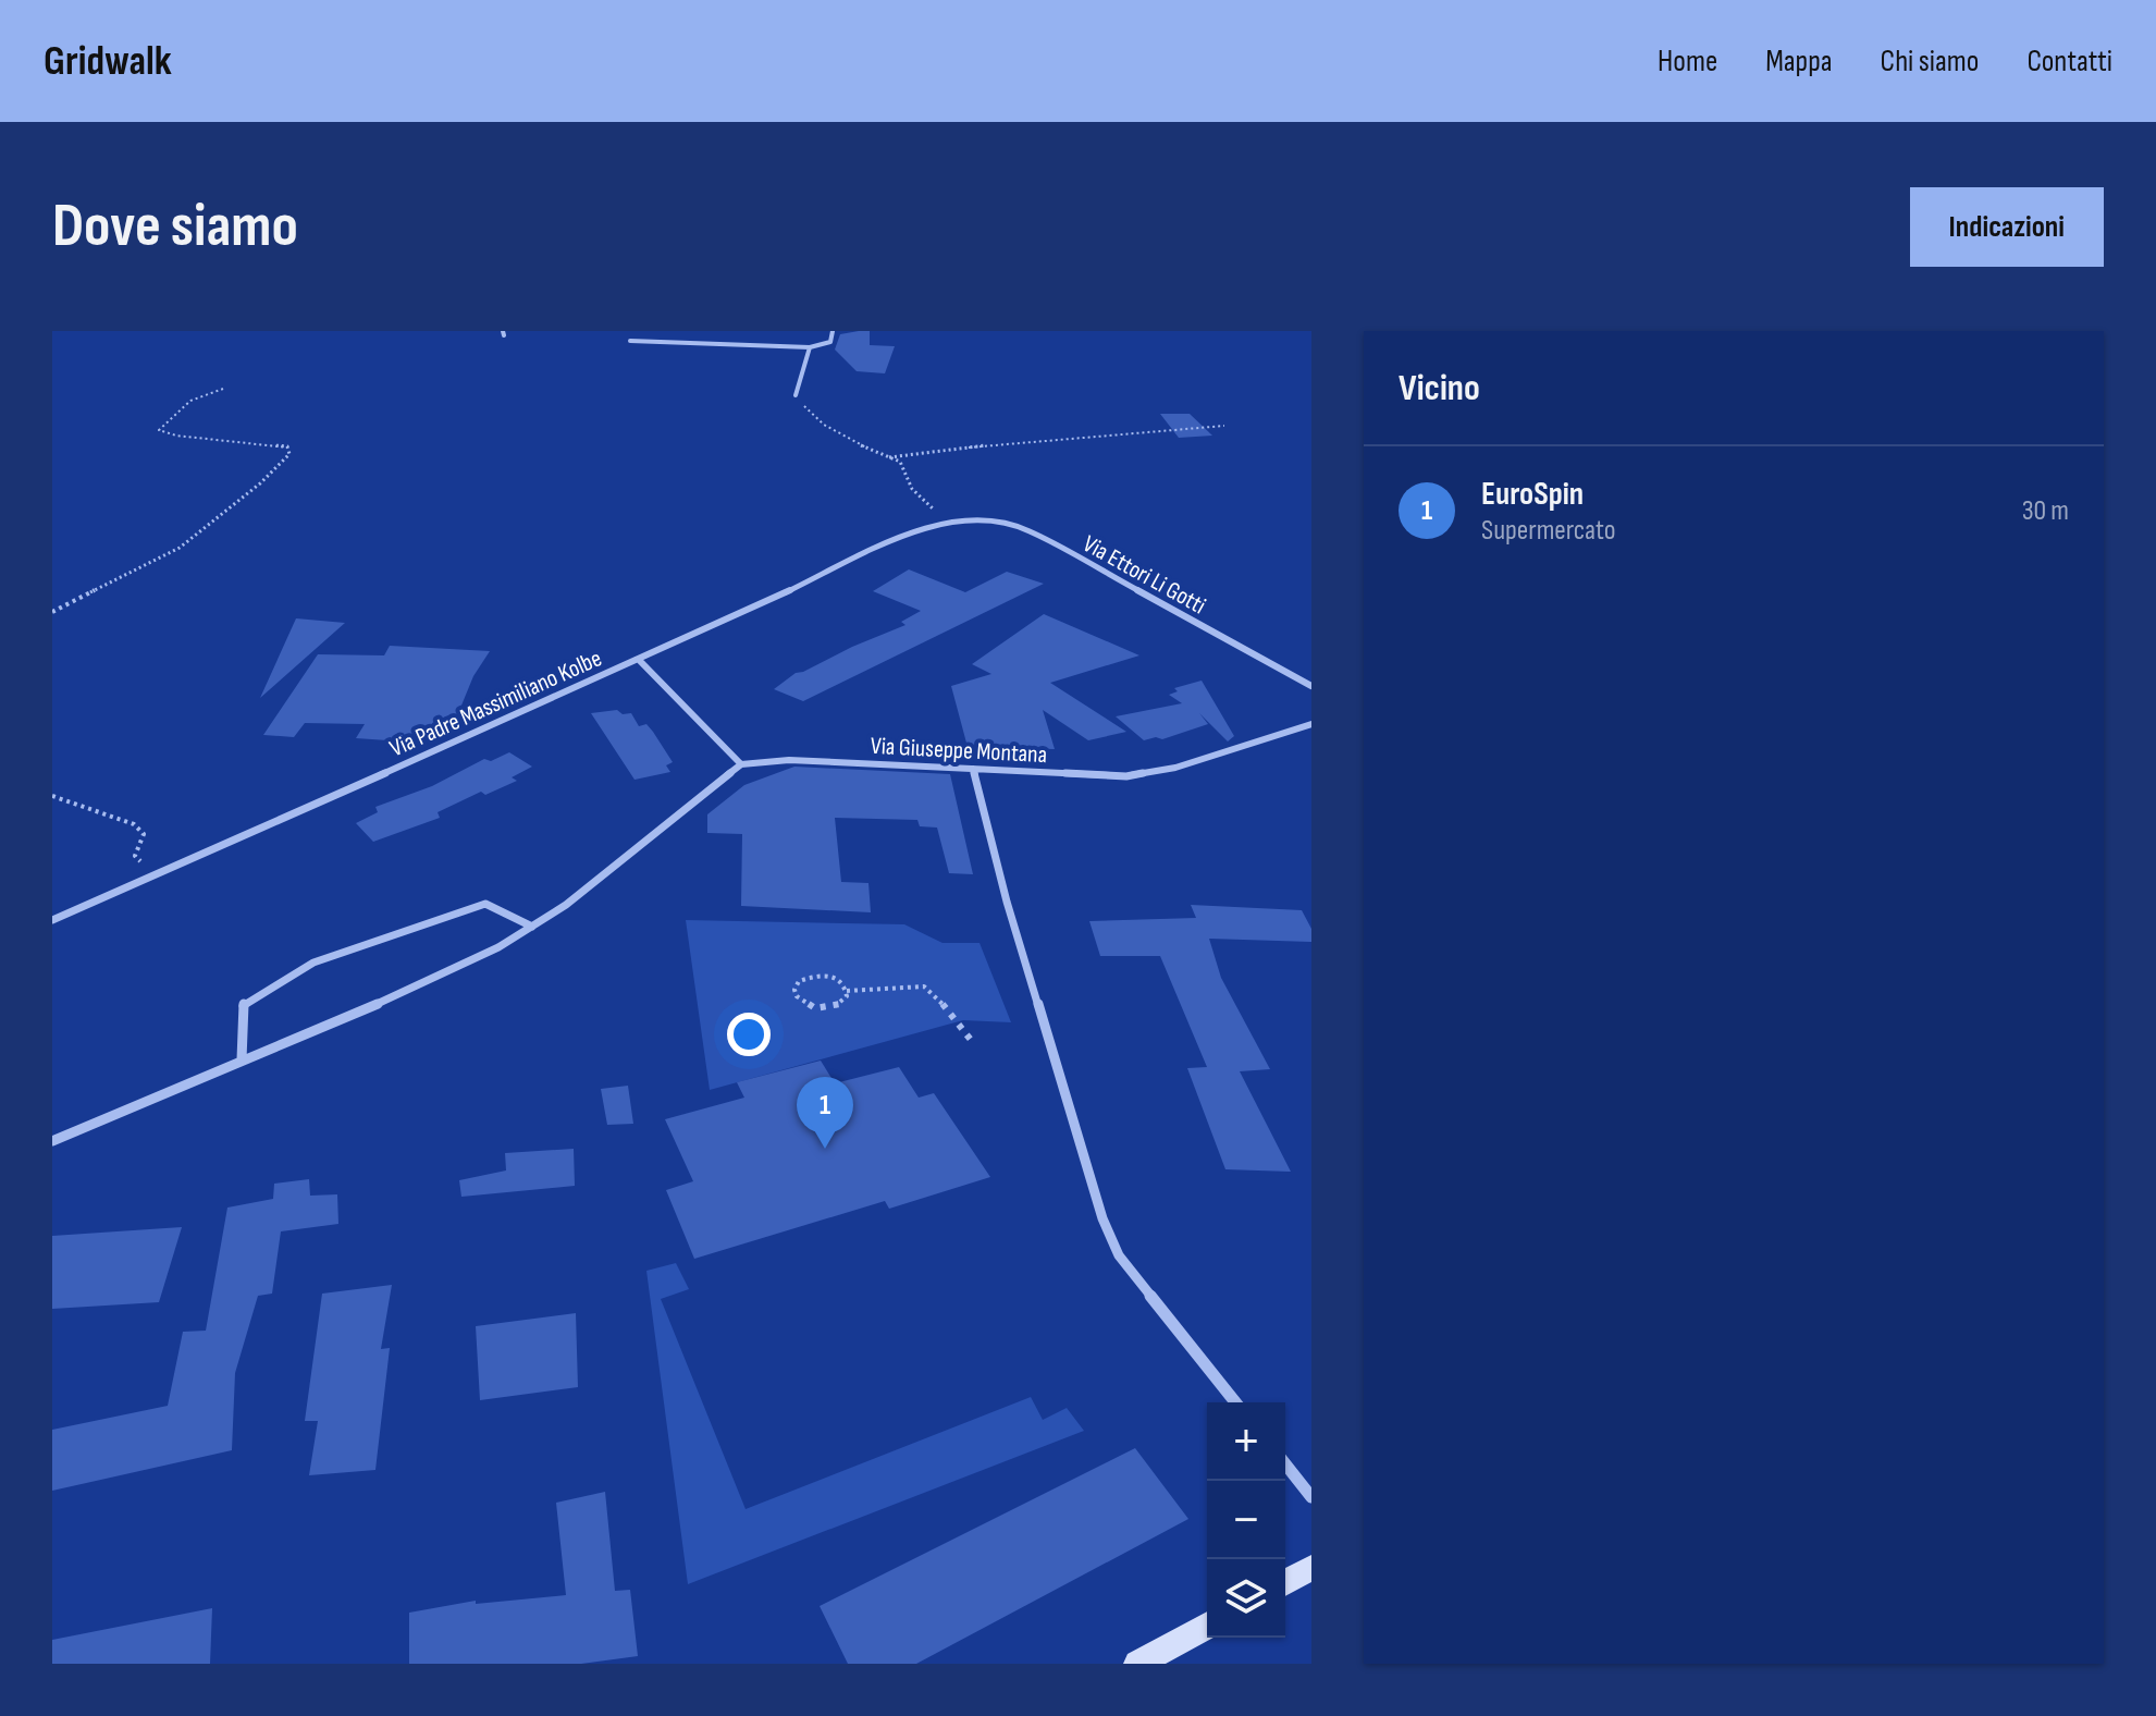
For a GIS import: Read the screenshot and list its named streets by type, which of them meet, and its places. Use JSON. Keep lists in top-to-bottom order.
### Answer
{
  "streets": {
    "street": ["Via Ettori Li Gotti", "Via Padre Massimiliano Kolbe", "Via Giuseppe Montana"]
  },
  "crossings": [
    ["Via Ettori Li Gotti", "Via Padre Massimiliano Kolbe"]
  ],
  "page": {
    "header": "Gridwalk",
    "nav": [
      "Home",
      "Mappa",
      "Chi siamo",
      "Contatti"
    ],
    "buttons": "Indicazioni",
    "title": "Dove siamo",
    "heading": "Vicino",
    "list": [
      {
        "mark": "1",
        "name": "EuroSpin",
        "note": "Supermercato",
        "value": "30 m"
      }
    ],
    "pins": "1",
    "map_buttons": ["+", "−"]
  }
}
